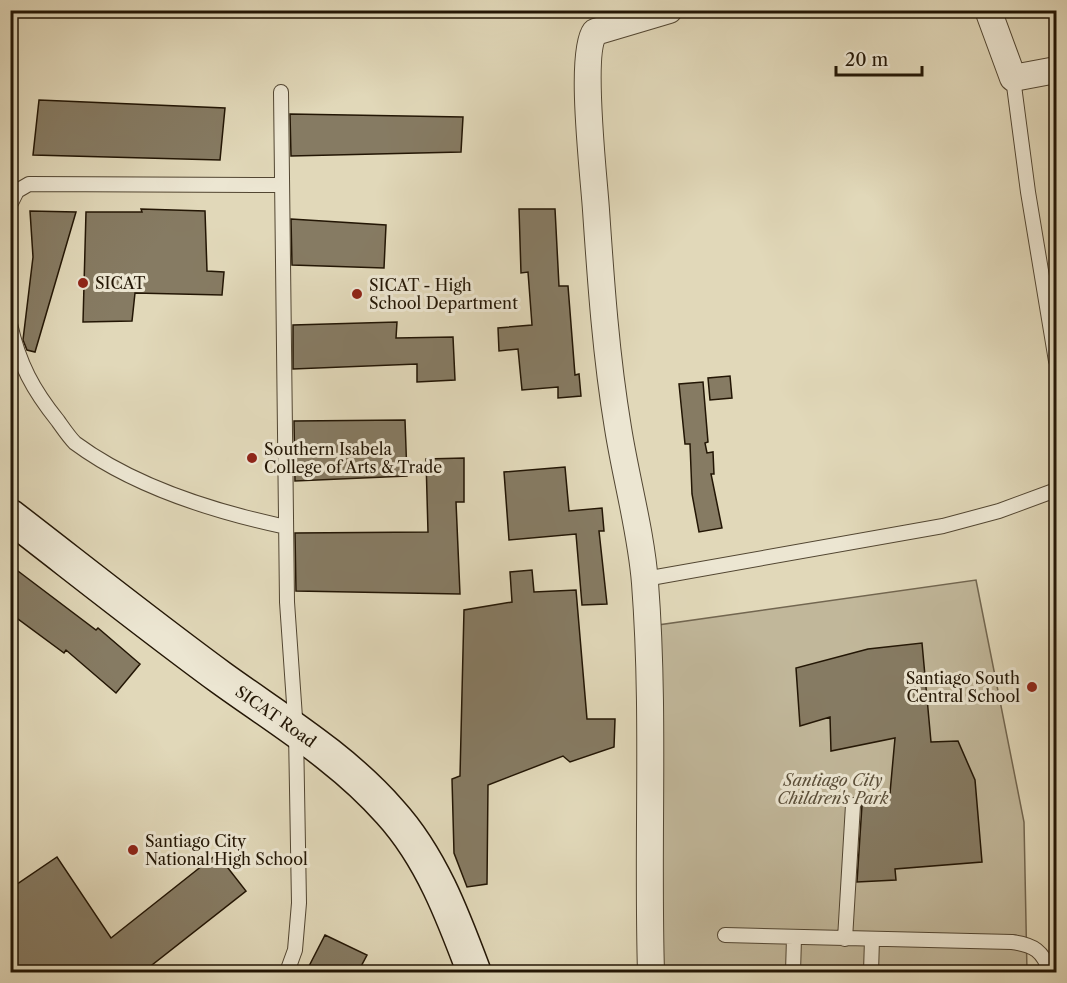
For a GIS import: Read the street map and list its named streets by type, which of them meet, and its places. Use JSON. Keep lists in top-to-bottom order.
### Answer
{
  "streets": {
    "street": ["SICAT Road"]
  },
  "parks": ["Santiago City Children's Park"],
  "places": [
    "SICAT",
    "SICAT - High School Department",
    "Southern Isabela College of Arts & Trade",
    "Santiago South Central School",
    "Santiago City National High School"
  ],
  "scale_bar": "20 m"
}
